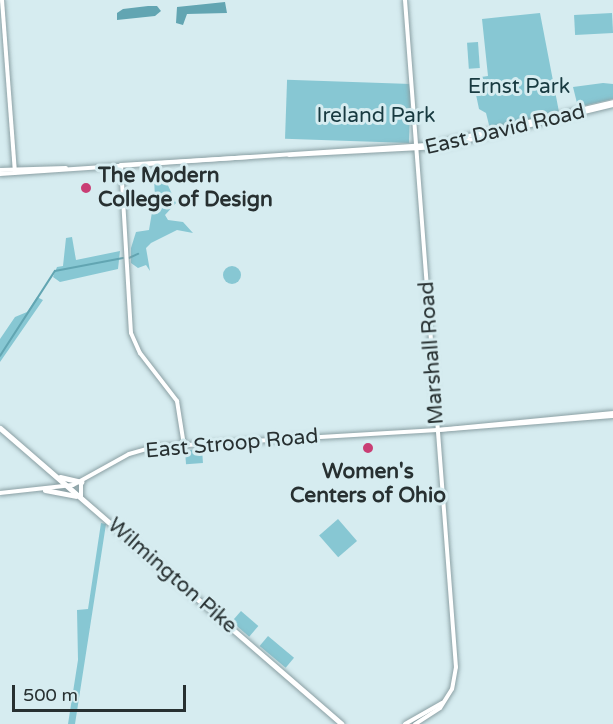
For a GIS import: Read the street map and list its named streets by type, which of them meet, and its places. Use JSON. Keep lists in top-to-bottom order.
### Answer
{
  "streets": {
    "main road": ["Wilmington Pike"],
    "street": ["East David Road", "Marshall Road", "East Stroop Road"]
  },
  "crossings": [
    ["East David Road", "Marshall Road"],
    ["Marshall Road", "East Stroop Road"],
    ["East Stroop Road", "Wilmington Pike"]
  ],
  "parks": ["Ernst Park", "Ireland Park"],
  "places": ["The Modern College of Design", "Women's Centers of Ohio"],
  "scale_bar": "500 m"
}
